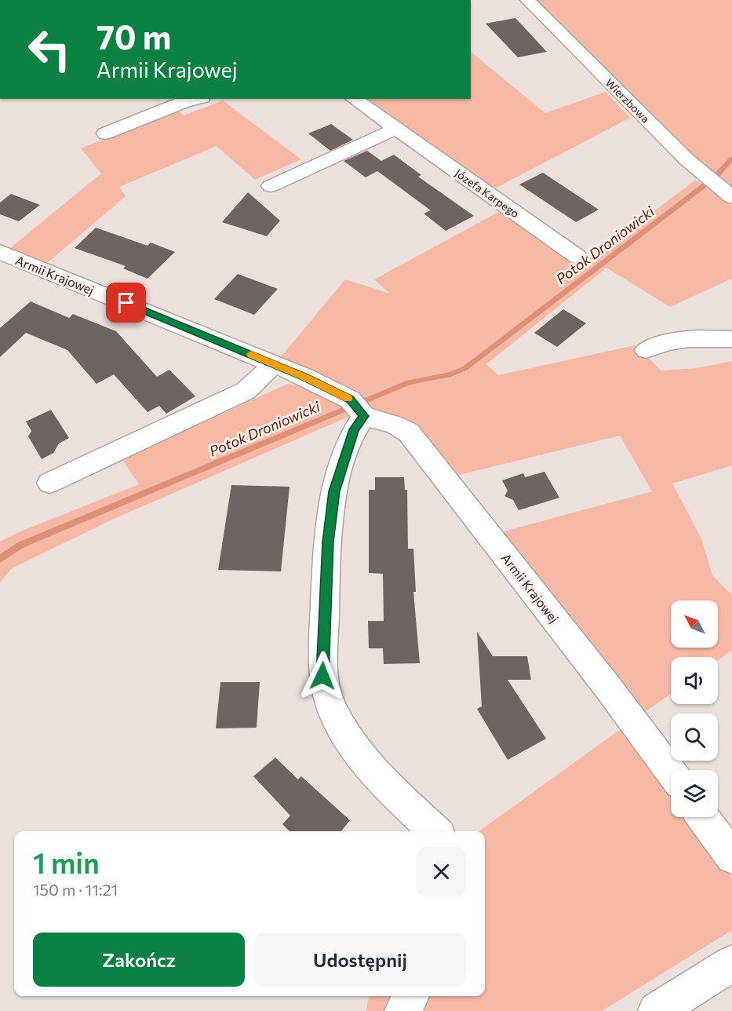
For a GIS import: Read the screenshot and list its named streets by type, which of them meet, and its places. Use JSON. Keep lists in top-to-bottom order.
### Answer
{
  "streets": {
    "street": ["Wierzbowa", "Józefa Karpego", "Armii Krajowej"]
  },
  "water": ["Potok Droniowicki"],
  "north": "top left",
  "page": {
    "turn": ["70 m", "Armii Krajowej"],
    "heading": ["1 min", "150 m · 11:21"],
    "buttons": ["Zakończ", "Udostępnij"]
  }
}
